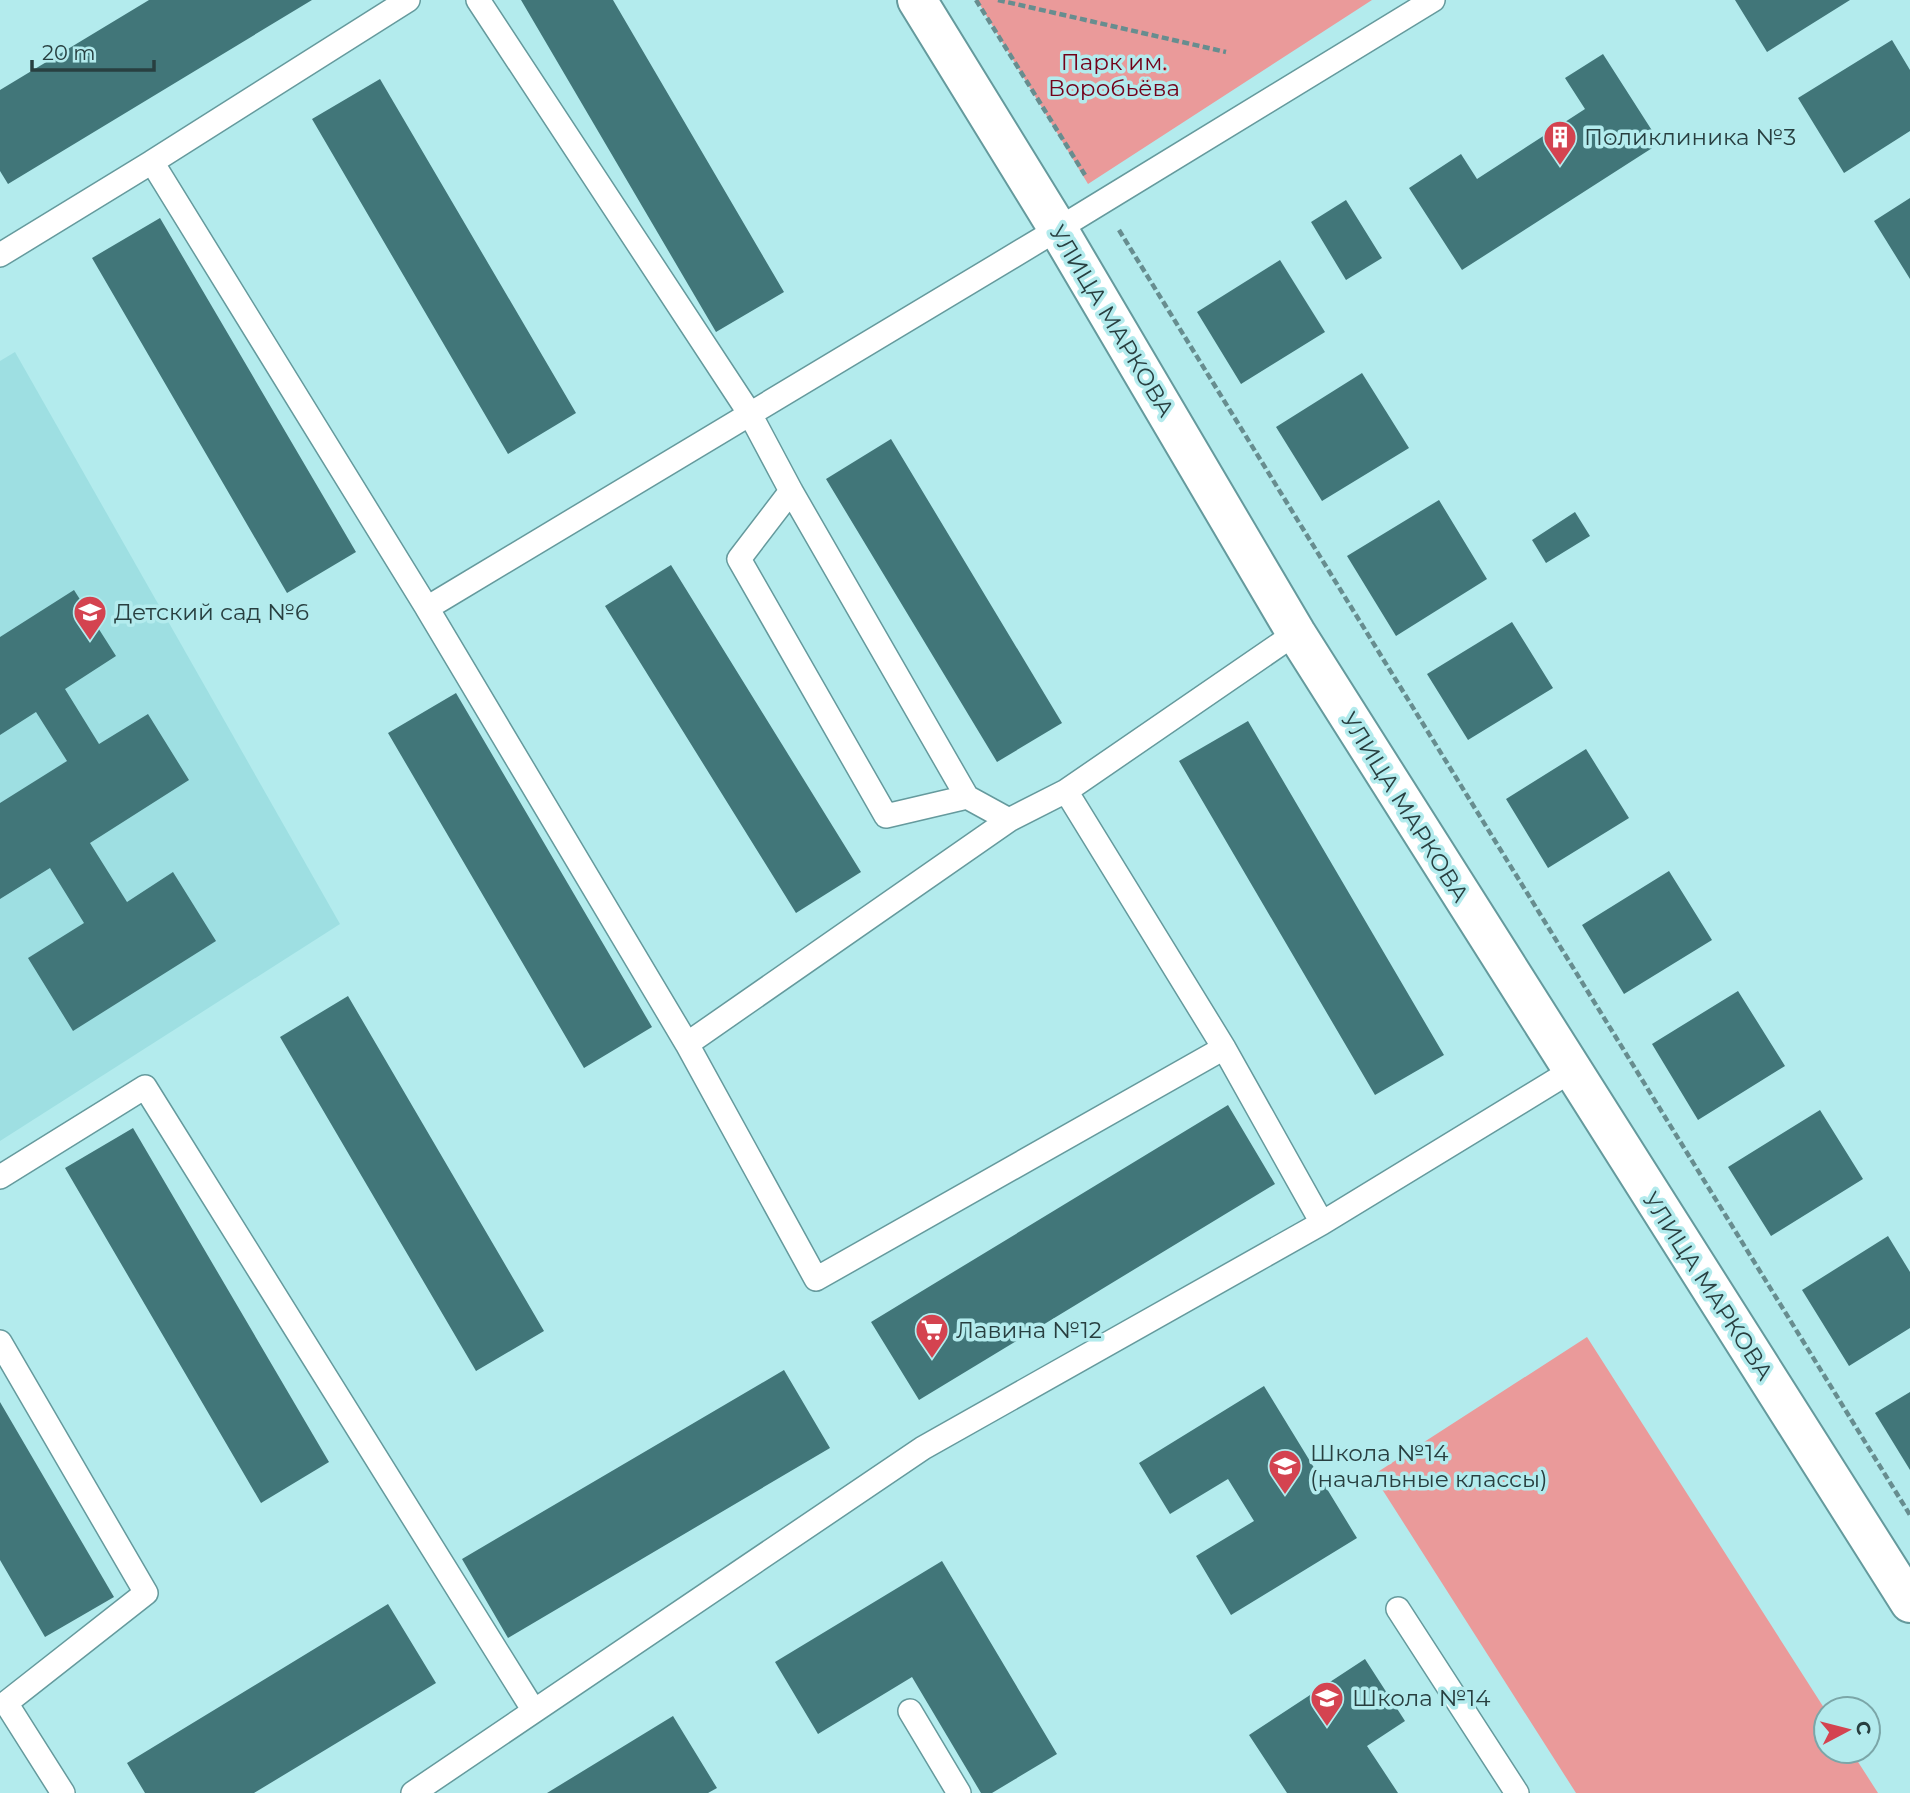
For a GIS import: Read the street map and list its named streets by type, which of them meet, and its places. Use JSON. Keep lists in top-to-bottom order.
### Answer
{
  "streets": {
    "main road": ["УЛИЦА МАРКОВА"]
  },
  "parks": ["Парк им. Воробьёва"],
  "places": {
    "building": ["Поликлиника №3"],
    "school or university": ["Детский сад №6", "Школа №14 (начальные классы)", "Школа №14"],
    "supermarket": ["Лавина №12"]
  },
  "scale_bar": "20 m",
  "north": "right"
}
